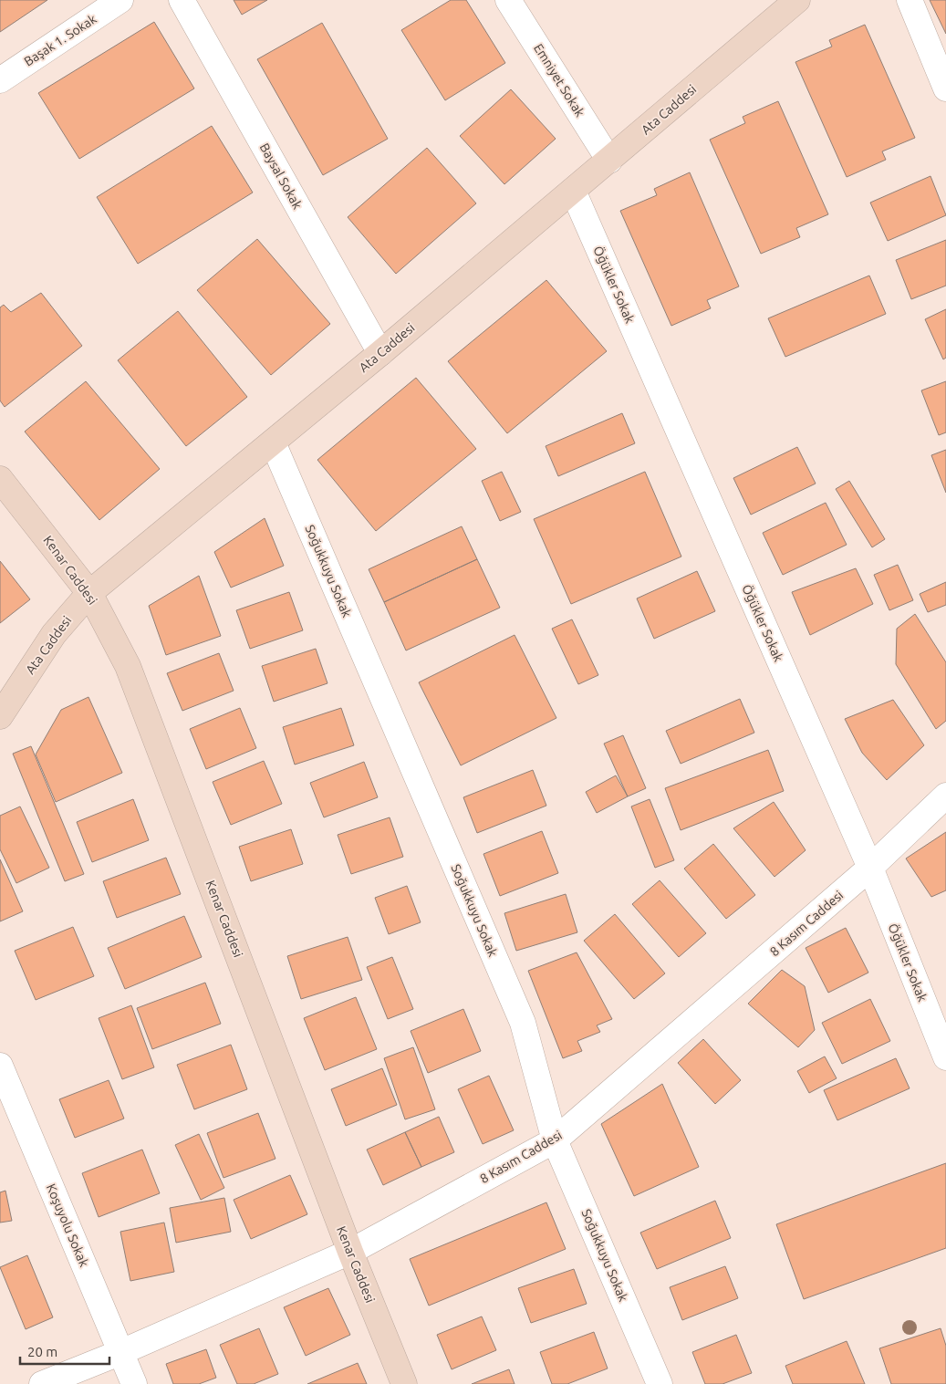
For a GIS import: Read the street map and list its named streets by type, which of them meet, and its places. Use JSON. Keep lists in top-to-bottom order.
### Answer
{
  "streets": {
    "street": [
      "Başak 1. Sokak",
      "Emniyet Sokak",
      "Ata Caddesi",
      "Baysal Sokak",
      "Öğükler Sokak",
      "Kenar Caddesi",
      "Soğukkuyu Sokak",
      "8 Kasım Caddesi",
      "Koşuyolu Sokak"
    ]
  },
  "crossings": [
    ["Emniyet Sokak", "Ata Caddesi"],
    ["Ata Caddesi", "Baysal Sokak"],
    ["Ata Caddesi", "Öğükler Sokak"],
    ["Ata Caddesi", "Kenar Caddesi"],
    ["Ata Caddesi", "Soğukkuyu Sokak"],
    ["Öğükler Sokak", "8 Kasım Caddesi"],
    ["Kenar Caddesi", "8 Kasım Caddesi"],
    ["Soğukkuyu Sokak", "8 Kasım Caddesi"],
    ["8 Kasım Caddesi", "Koşuyolu Sokak"]
  ],
  "scale_bar": "20 m"
}
